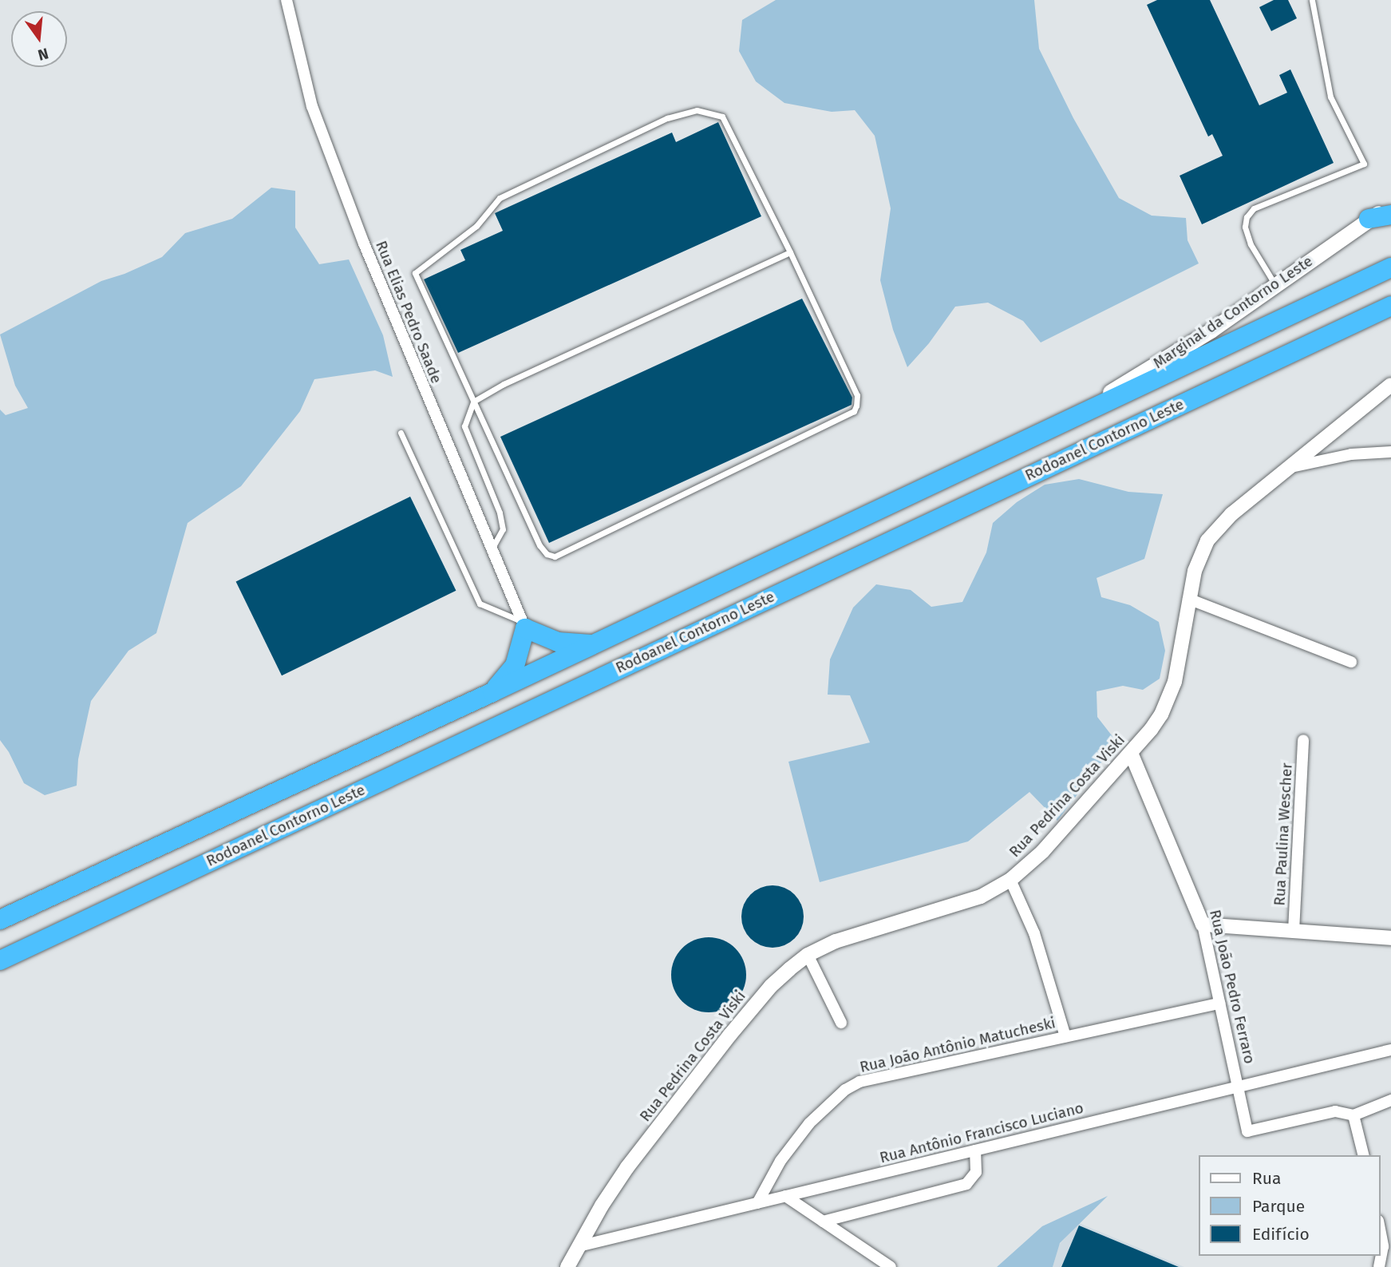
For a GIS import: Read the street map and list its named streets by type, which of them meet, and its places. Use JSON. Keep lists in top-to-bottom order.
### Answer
{
  "streets": {
    "highway": ["Rodoanel Contorno Leste"],
    "main road": ["Marginal da Contorno Leste"],
    "street": [
      "Rua Elias Pedro Saade",
      "Rua Pedrina Costa Viski",
      "Rua Paulina Wescher",
      "Rua João Pedro Ferraro",
      "Rua João Antônio Matucheski",
      "Rua Antônio Francisco Luciano"
    ]
  },
  "crossings": [
    ["Marginal da Contorno Leste", "Rodoanel Contorno Leste"],
    ["Rua Pedrina Costa Viski", "Rua João Pedro Ferraro"],
    ["Rua Pedrina Costa Viski", "Rua Antônio Francisco Luciano"],
    ["Rua João Pedro Ferraro", "Rua João Antônio Matucheski"],
    ["Rua João Pedro Ferraro", "Rua Antônio Francisco Luciano"],
    ["Rua João Antônio Matucheski", "Rua Antônio Francisco Luciano"]
  ],
  "legend": ["Rua", "Parque", "Edifício"],
  "north": "bottom"
}
